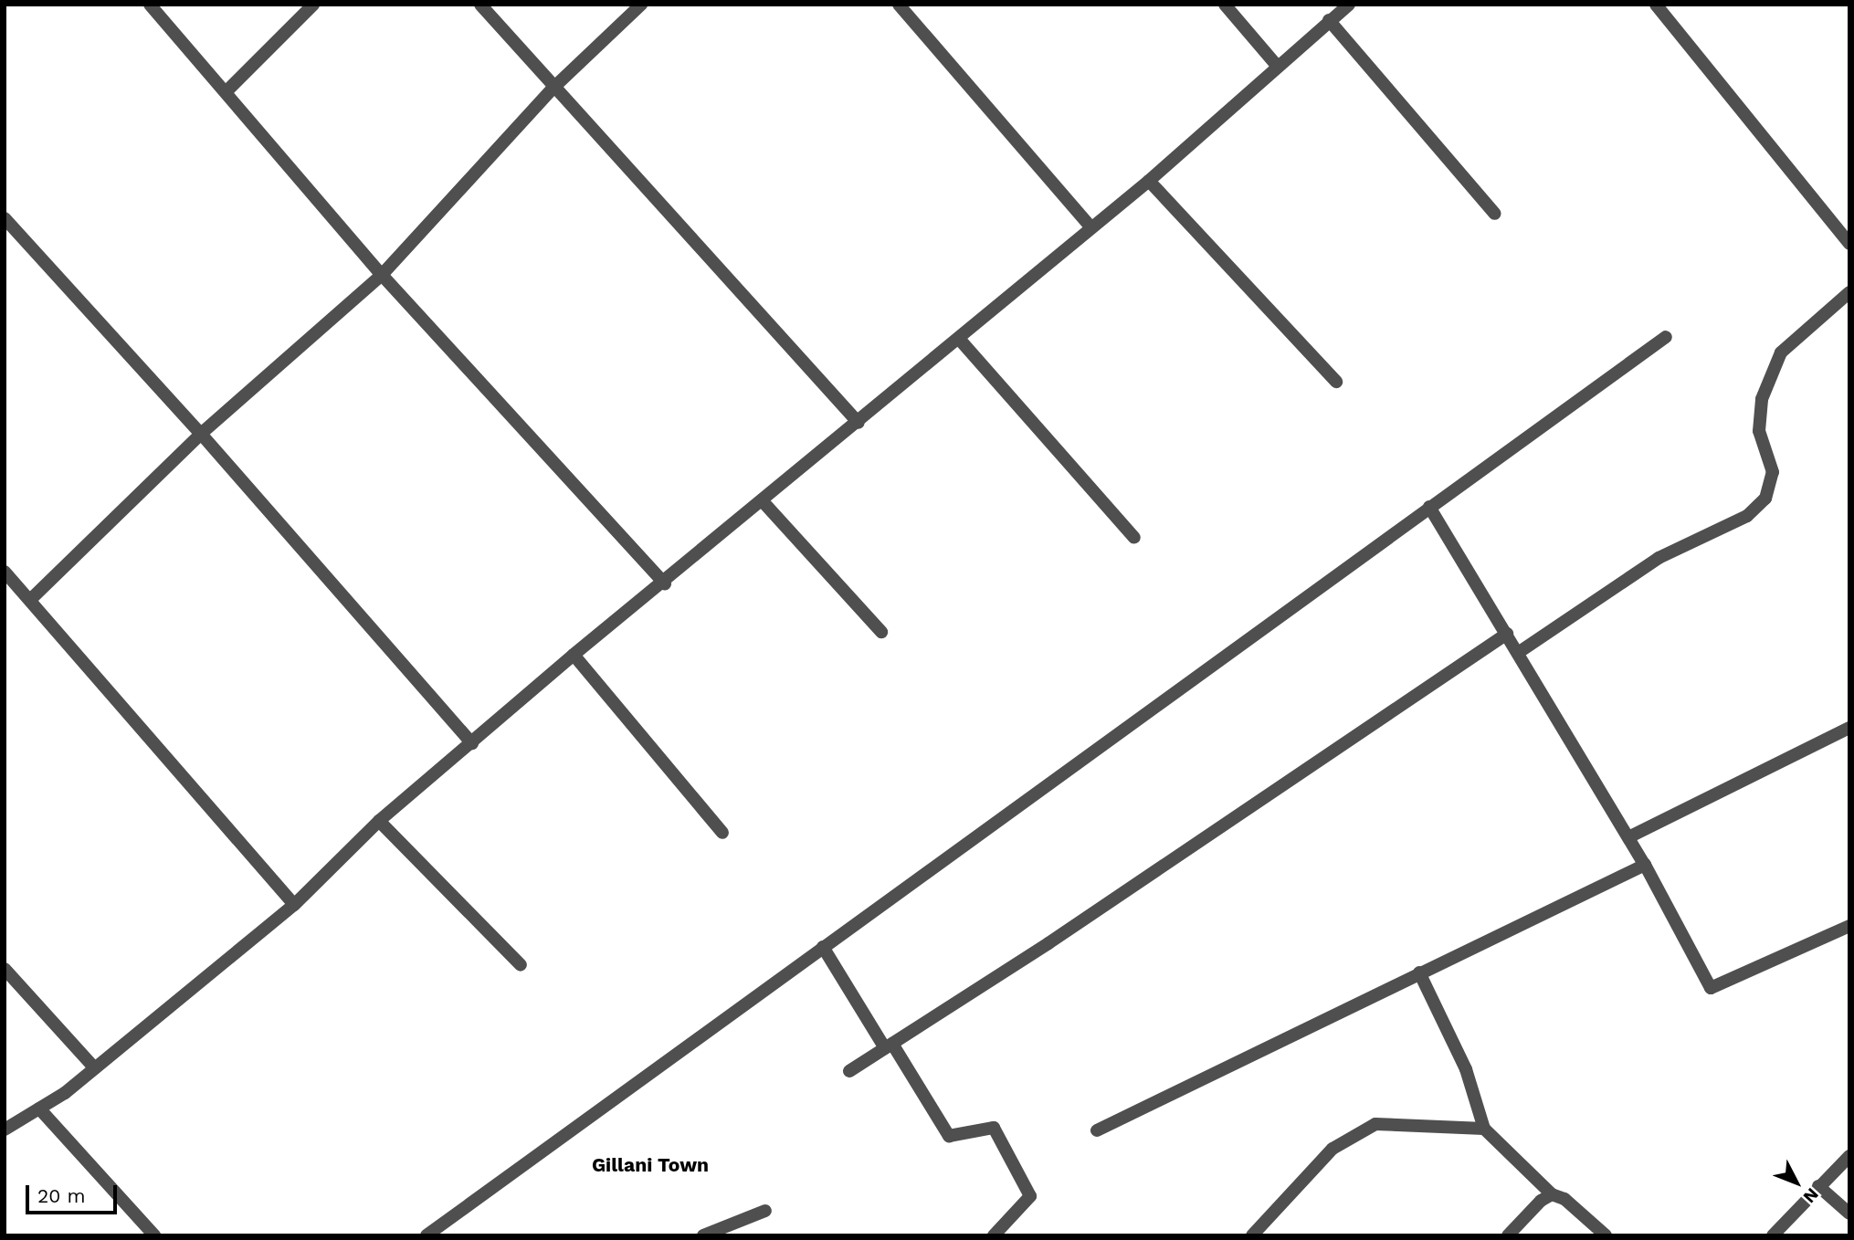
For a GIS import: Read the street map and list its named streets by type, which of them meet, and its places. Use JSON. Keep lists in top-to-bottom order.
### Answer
{
  "districts": ["Gillani Town"],
  "scale_bar": "20 m",
  "north": "bottom right"
}
